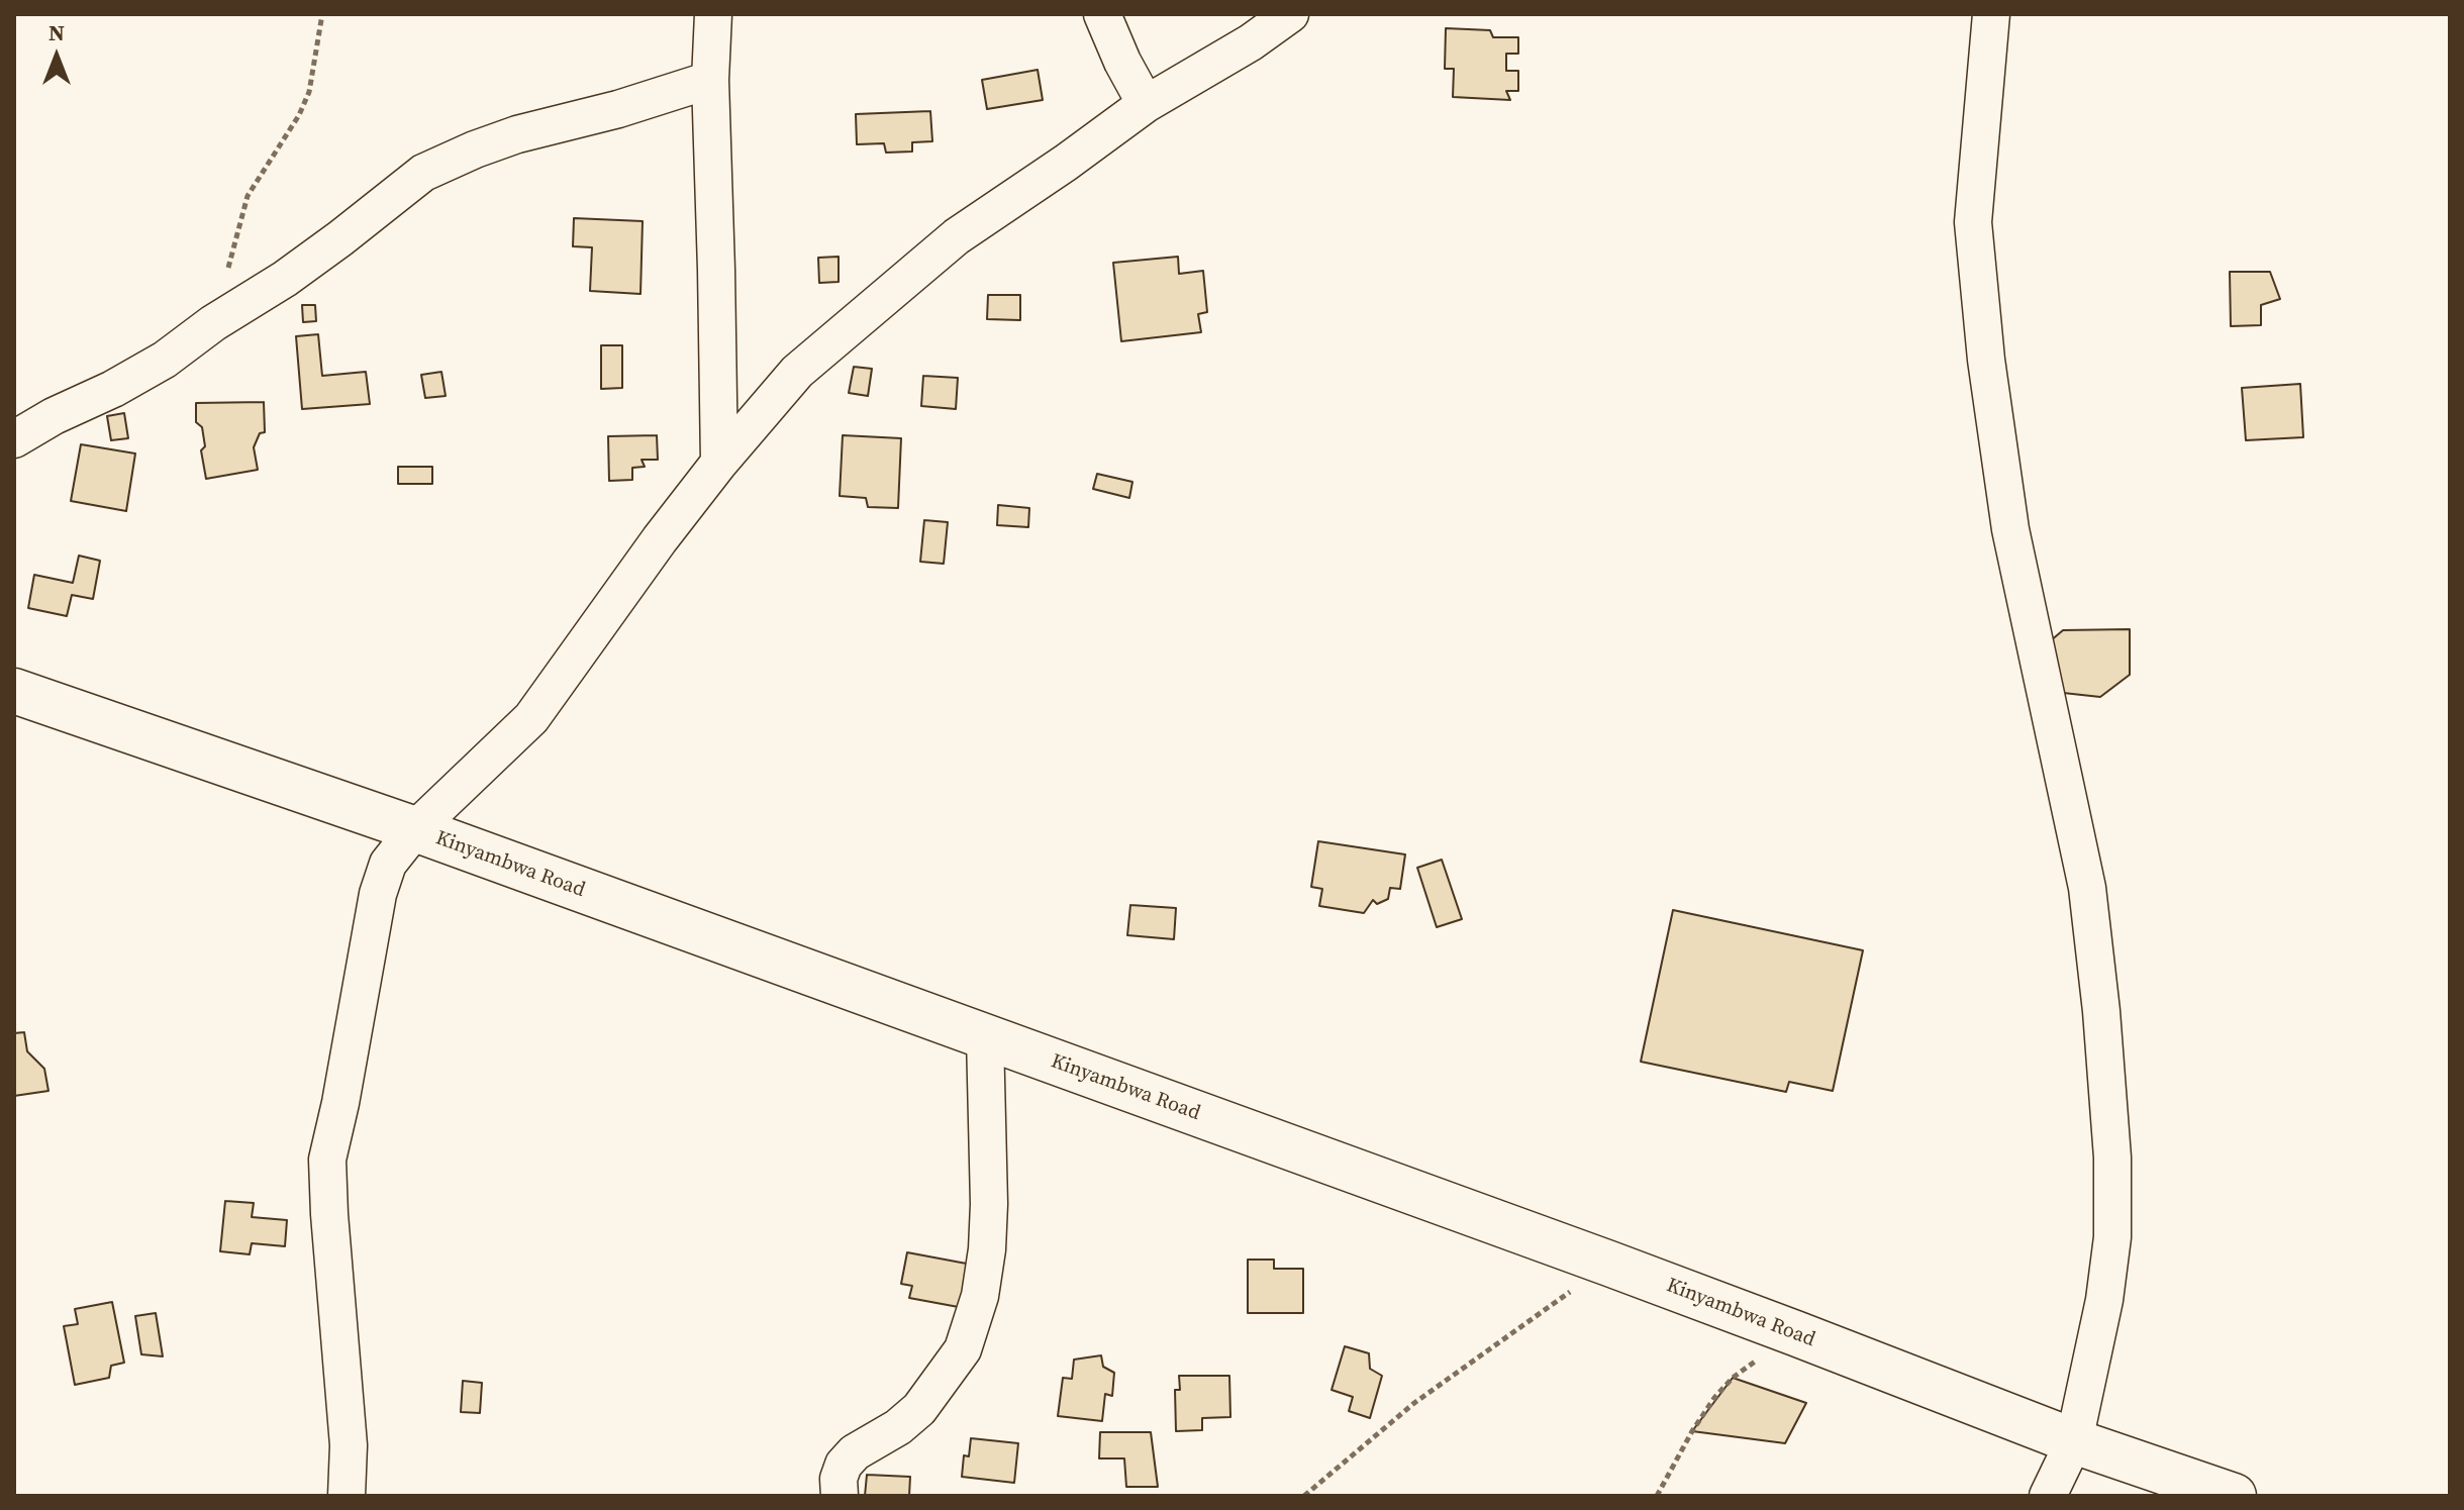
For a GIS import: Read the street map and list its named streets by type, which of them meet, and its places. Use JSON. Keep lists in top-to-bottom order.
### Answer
{
  "streets": {
    "street": ["Kinyambwa Road"]
  },
  "north": "top"
}
